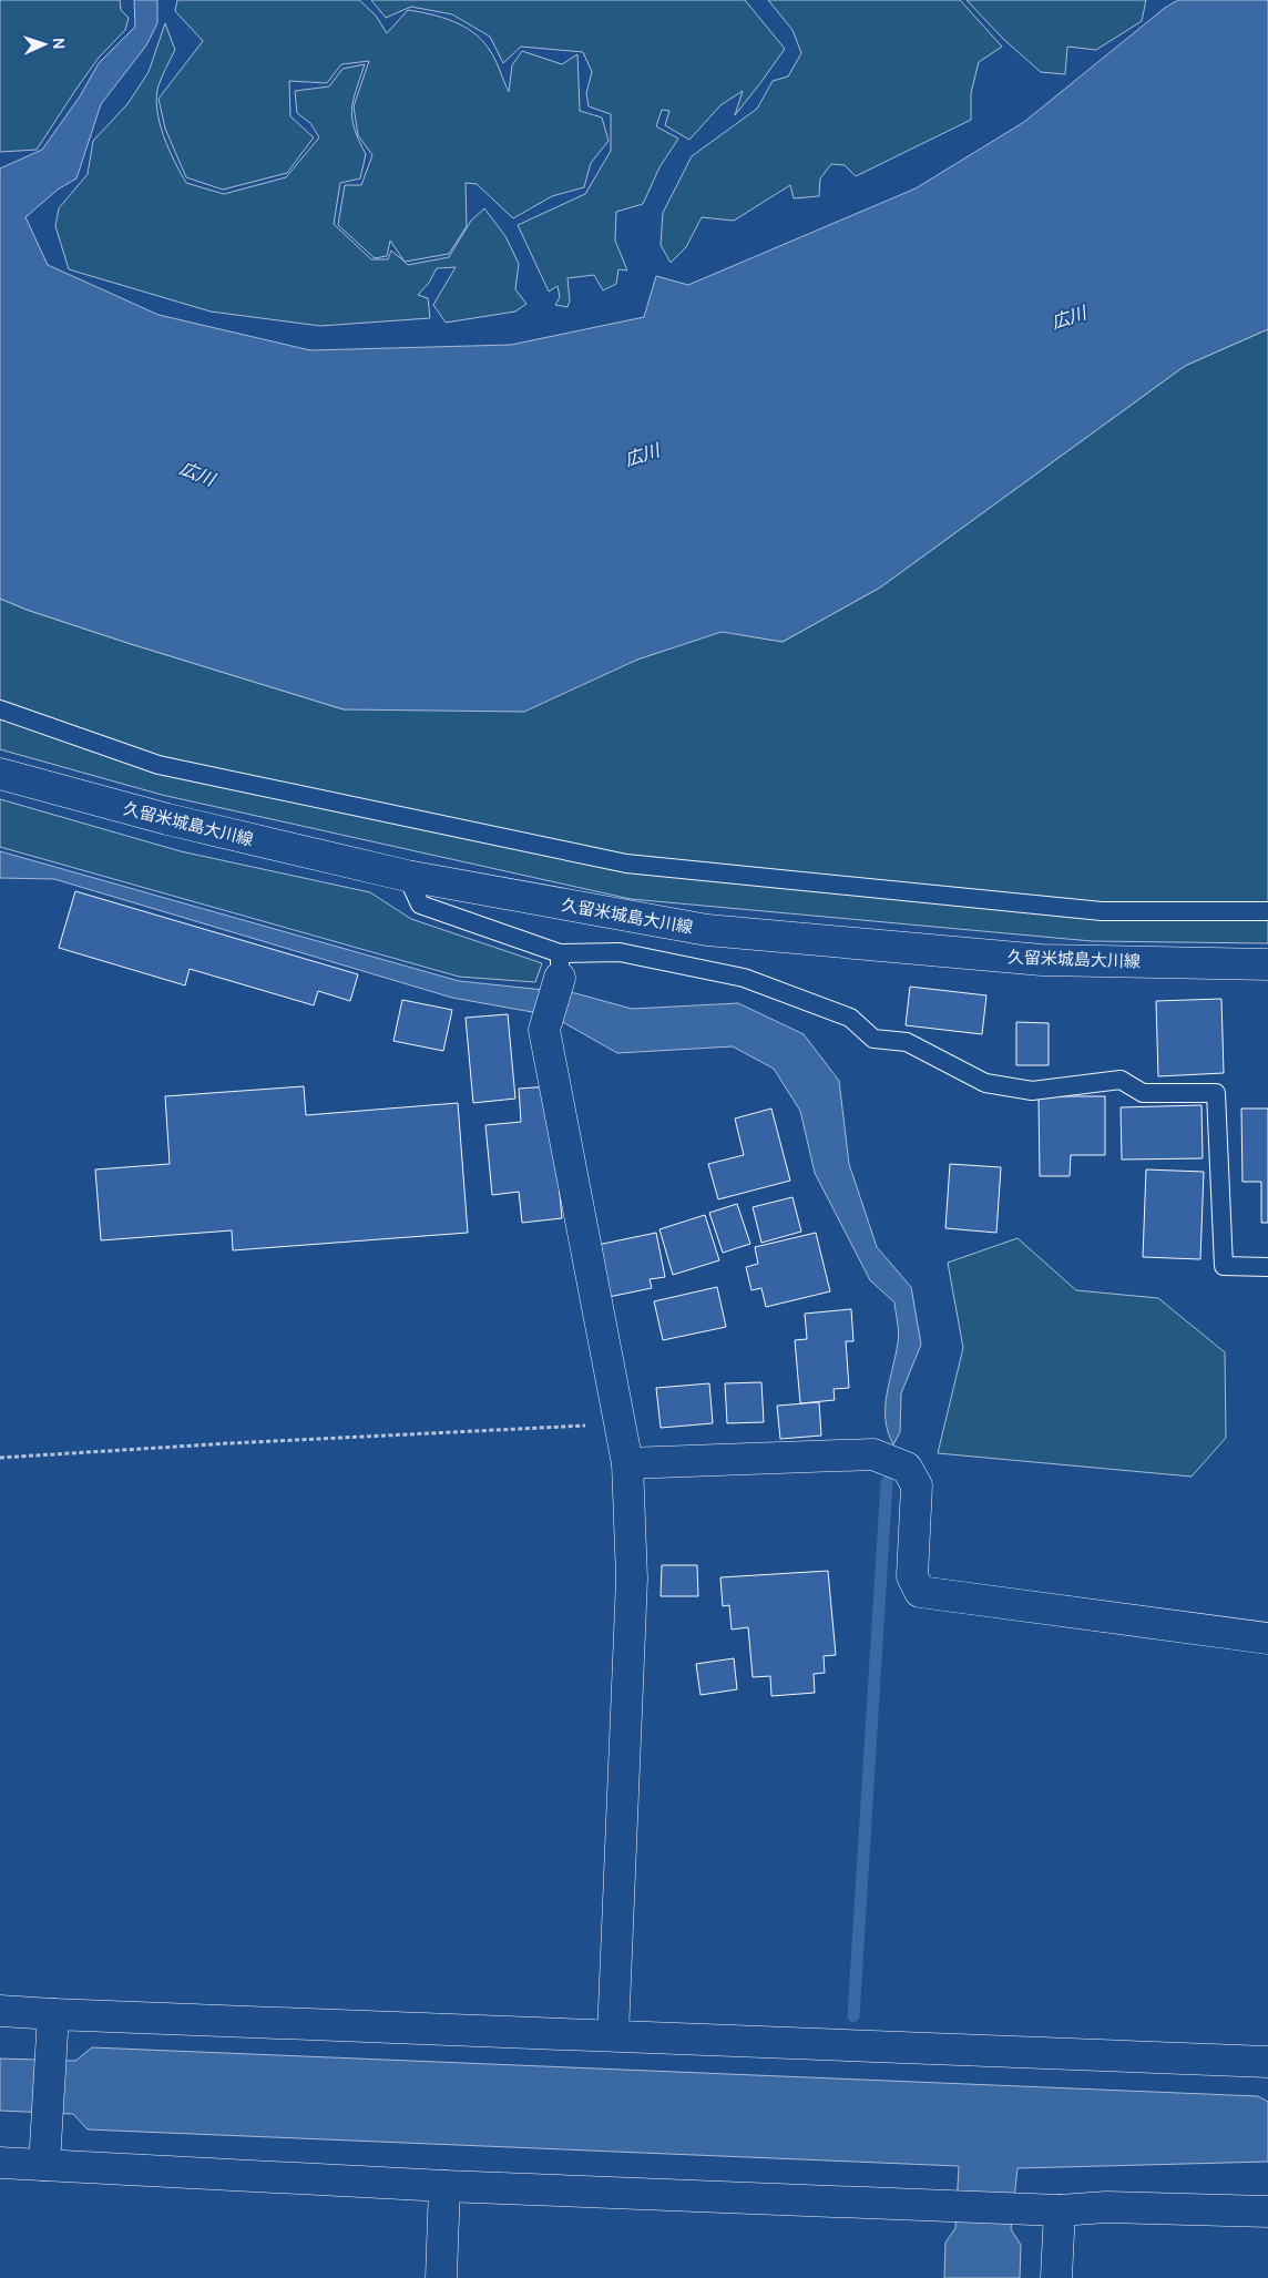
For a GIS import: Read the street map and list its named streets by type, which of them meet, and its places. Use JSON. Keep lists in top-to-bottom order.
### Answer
{
  "streets": {
    "street": ["久留米城島大川線"]
  },
  "water": ["広川"],
  "north": "right"
}
